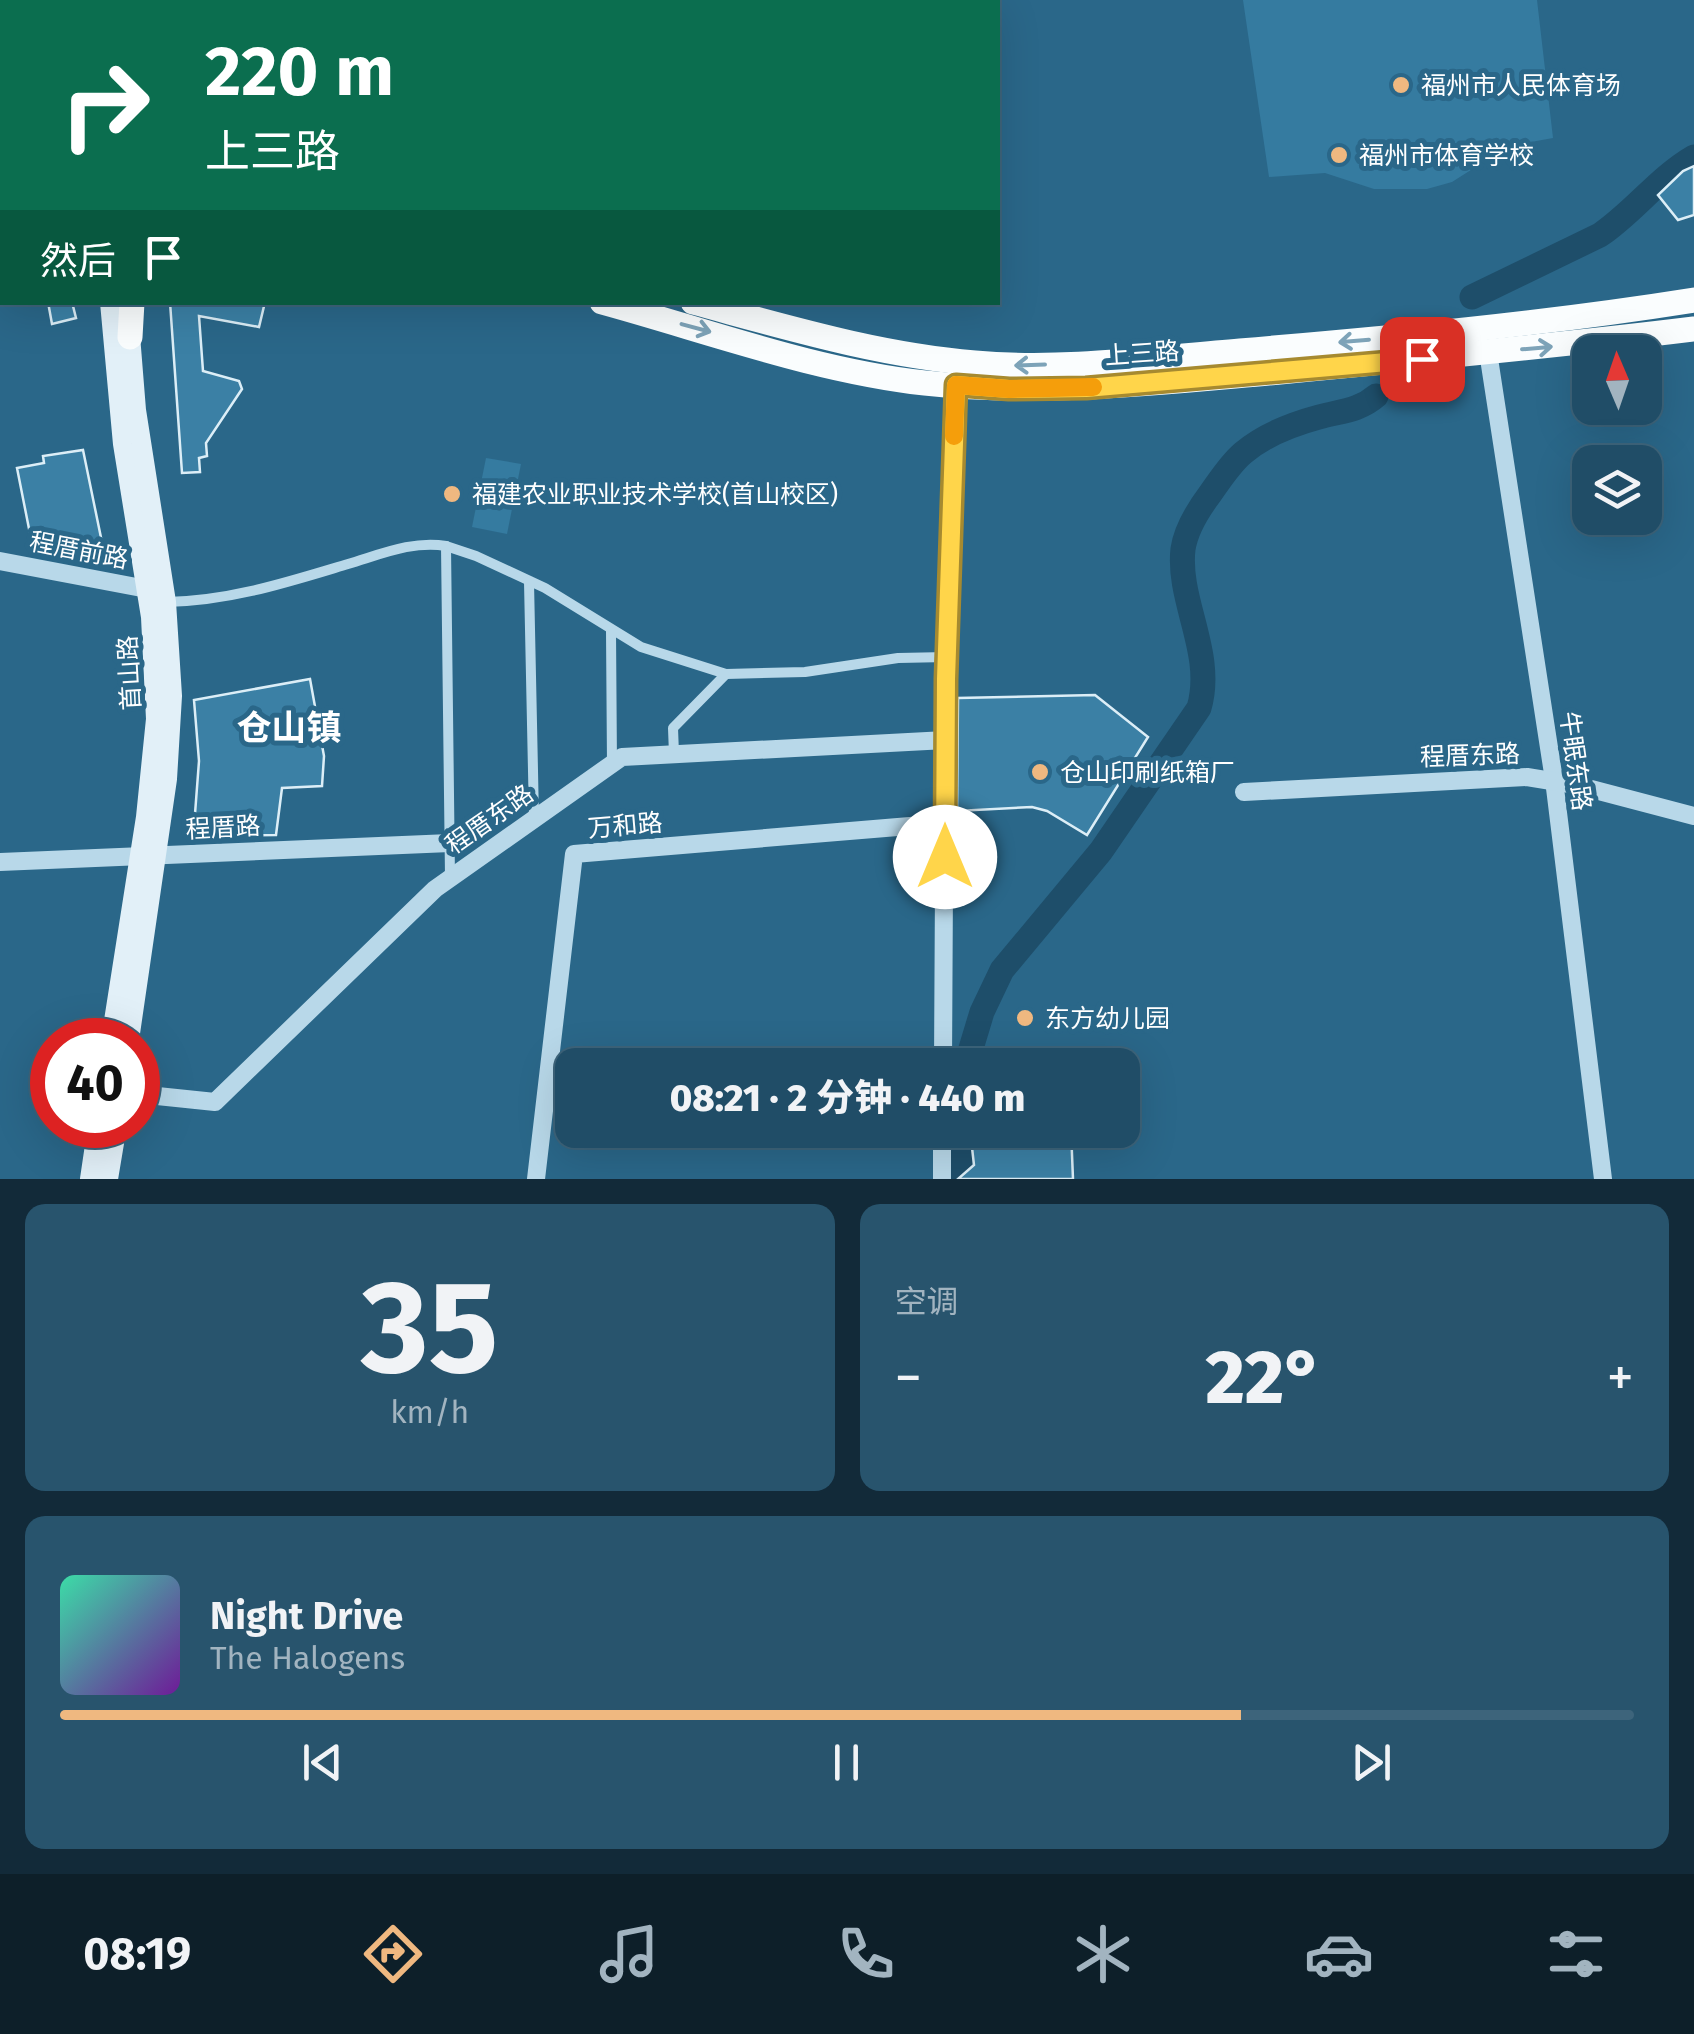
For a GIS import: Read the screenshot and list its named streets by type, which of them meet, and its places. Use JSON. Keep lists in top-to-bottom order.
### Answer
{
  "streets": {
    "main road": ["上三路", "首山路"],
    "street": [
      "程厝前路",
      "程厝东路",
      "牛眠东路",
      "万和路",
      "程厝路"
    ]
  },
  "crossings": [
    ["上三路", "牛眠东路"],
    ["程厝前路", "首山路"],
    ["首山路", "程厝路"],
    ["程厝东路", "牛眠东路"]
  ],
  "districts": ["仓山镇"],
  "places": [
    "福州市人民体育场",
    "福州市体育学校",
    "福建农业职业技术学校(首山校区)",
    "仓山印刷纸箱厂",
    "东方幼儿园"
  ],
  "north": "top",
  "page": {
    "turn": ["220 m", "上三路"],
    "then": "然后",
    "limit": "40",
    "trip": "08:21 · 2 分钟 · 440 m",
    "tile": [
      ["35", "km/h"],
      "空调"
    ],
    "heat": ["−", "22°", "+"],
    "song": ["Night Drive", "The Halogens"],
    "tabs": "08:19"
  }
}
